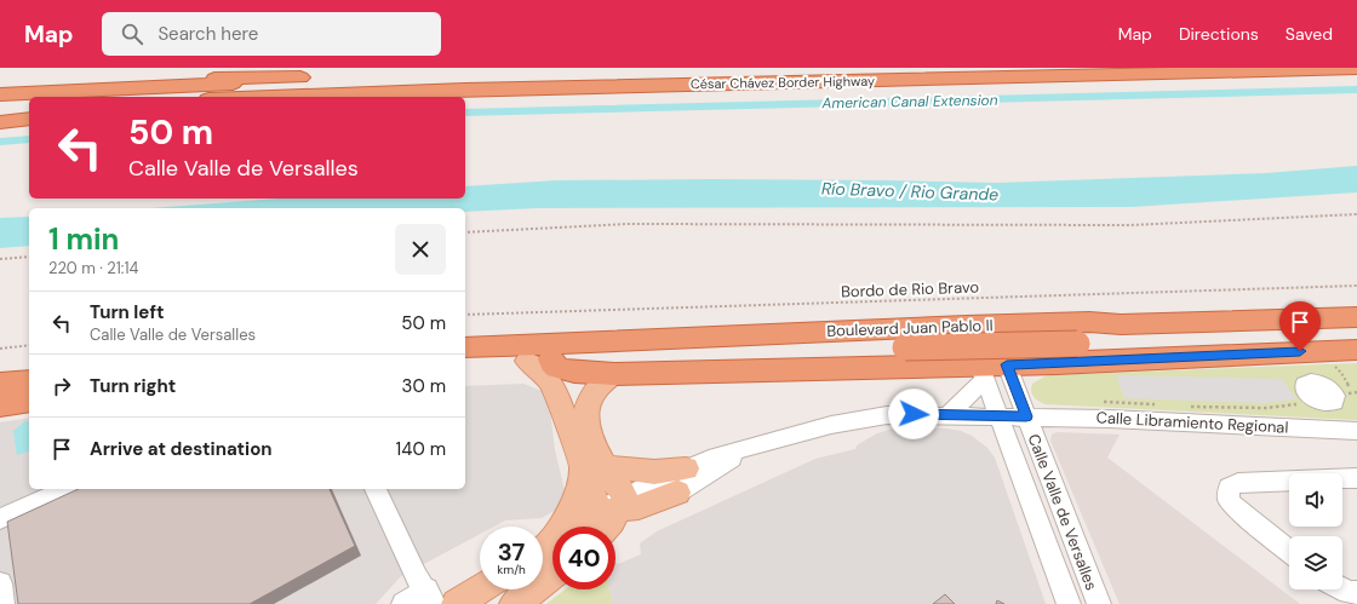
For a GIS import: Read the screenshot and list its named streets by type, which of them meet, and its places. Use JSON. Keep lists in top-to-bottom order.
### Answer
{
  "streets": {
    "highway": ["César Chávez Border Highway", "Boulevard Juan Pablo II"],
    "street": ["Calle Libramiento Regional", "Calle Valle de Versalles"],
    "path": ["Bordo de Rio Bravo"]
  },
  "crossings": [
    ["Calle Libramiento Regional", "Calle Valle de Versalles"]
  ],
  "water": ["American Canal Extension", "Río Bravo / Rio Grande"],
  "page": {
    "header": "Map",
    "search": "Search here",
    "nav": ["Map", "Directions", "Saved"],
    "turn": ["50 m", "Calle Valle de Versalles"],
    "heading": ["1 min", "220 m · 21:14"],
    "list": [
      {
        "name": "Turn left",
        "note": "Calle Valle de Versalles",
        "value": "50 m"
      },
      {
        "name": "Turn right",
        "value": "30 m"
      },
      {
        "name": "Arrive at destination",
        "value": "140 m"
      }
    ],
    "speed": "37 km/h",
    "limit": "40"
  }
}
